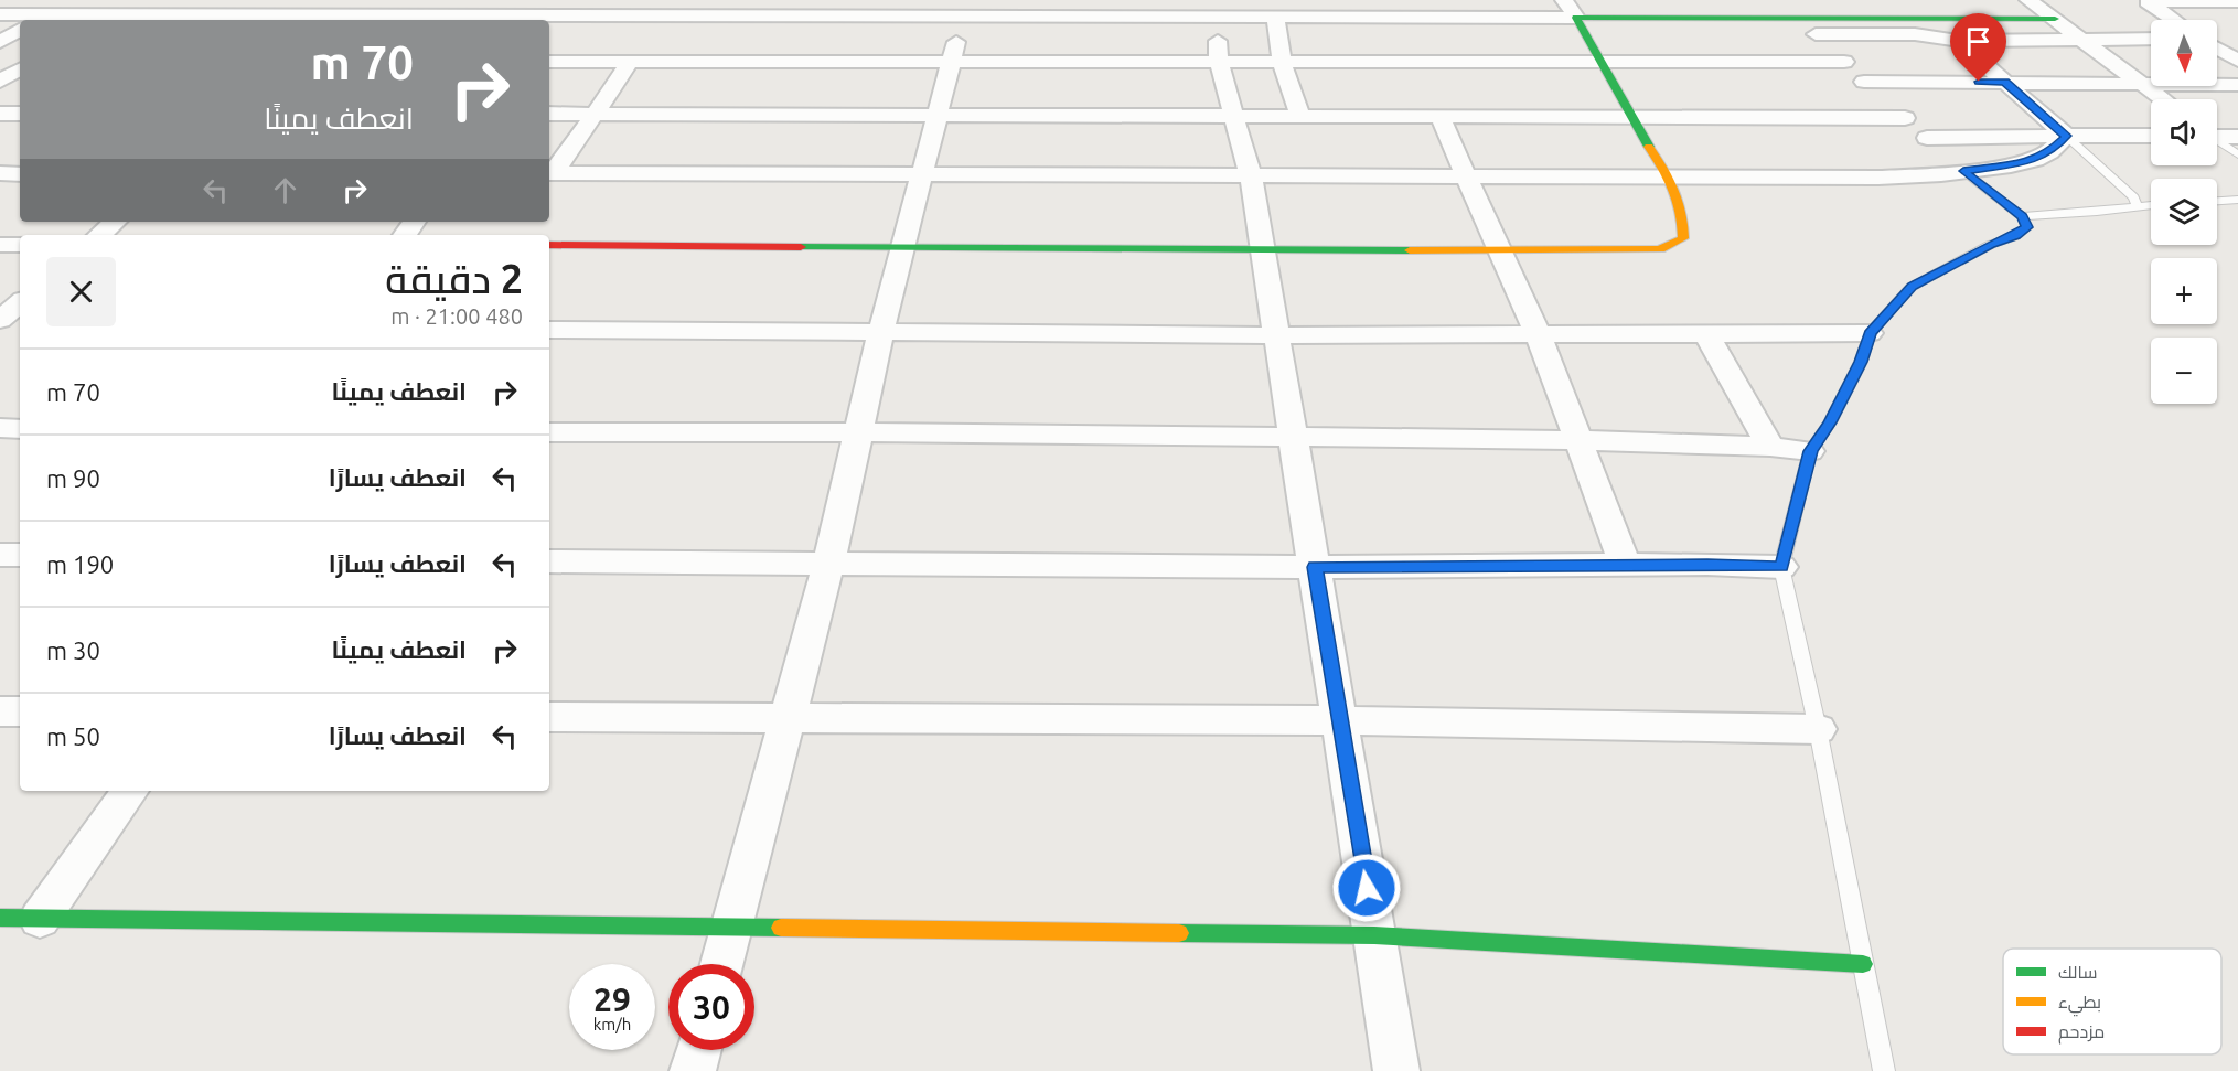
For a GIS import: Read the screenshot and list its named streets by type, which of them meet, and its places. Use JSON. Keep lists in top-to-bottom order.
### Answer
{
  "legend": ["سالك", "بطيء", "مزدحم"],
  "north": "bottom",
  "page": {
    "map_buttons": ["+", "−"],
    "turn": ["70 m", "انعطف يمينًا"],
    "heading": ["2 دقيقة", "480 m · 21:00"],
    "list": [
      {
        "name": "انعطف يمينًا",
        "value": "70 m"
      },
      {
        "name": "انعطف يسارًا",
        "value": "90 m"
      },
      {
        "name": "انعطف يسارًا",
        "value": "190 m"
      },
      {
        "name": "انعطف يمينًا",
        "value": "30 m"
      },
      {
        "name": "انعطف يسارًا",
        "value": "50 m"
      }
    ],
    "speed": "29 km/h",
    "limit": "30"
  }
}
